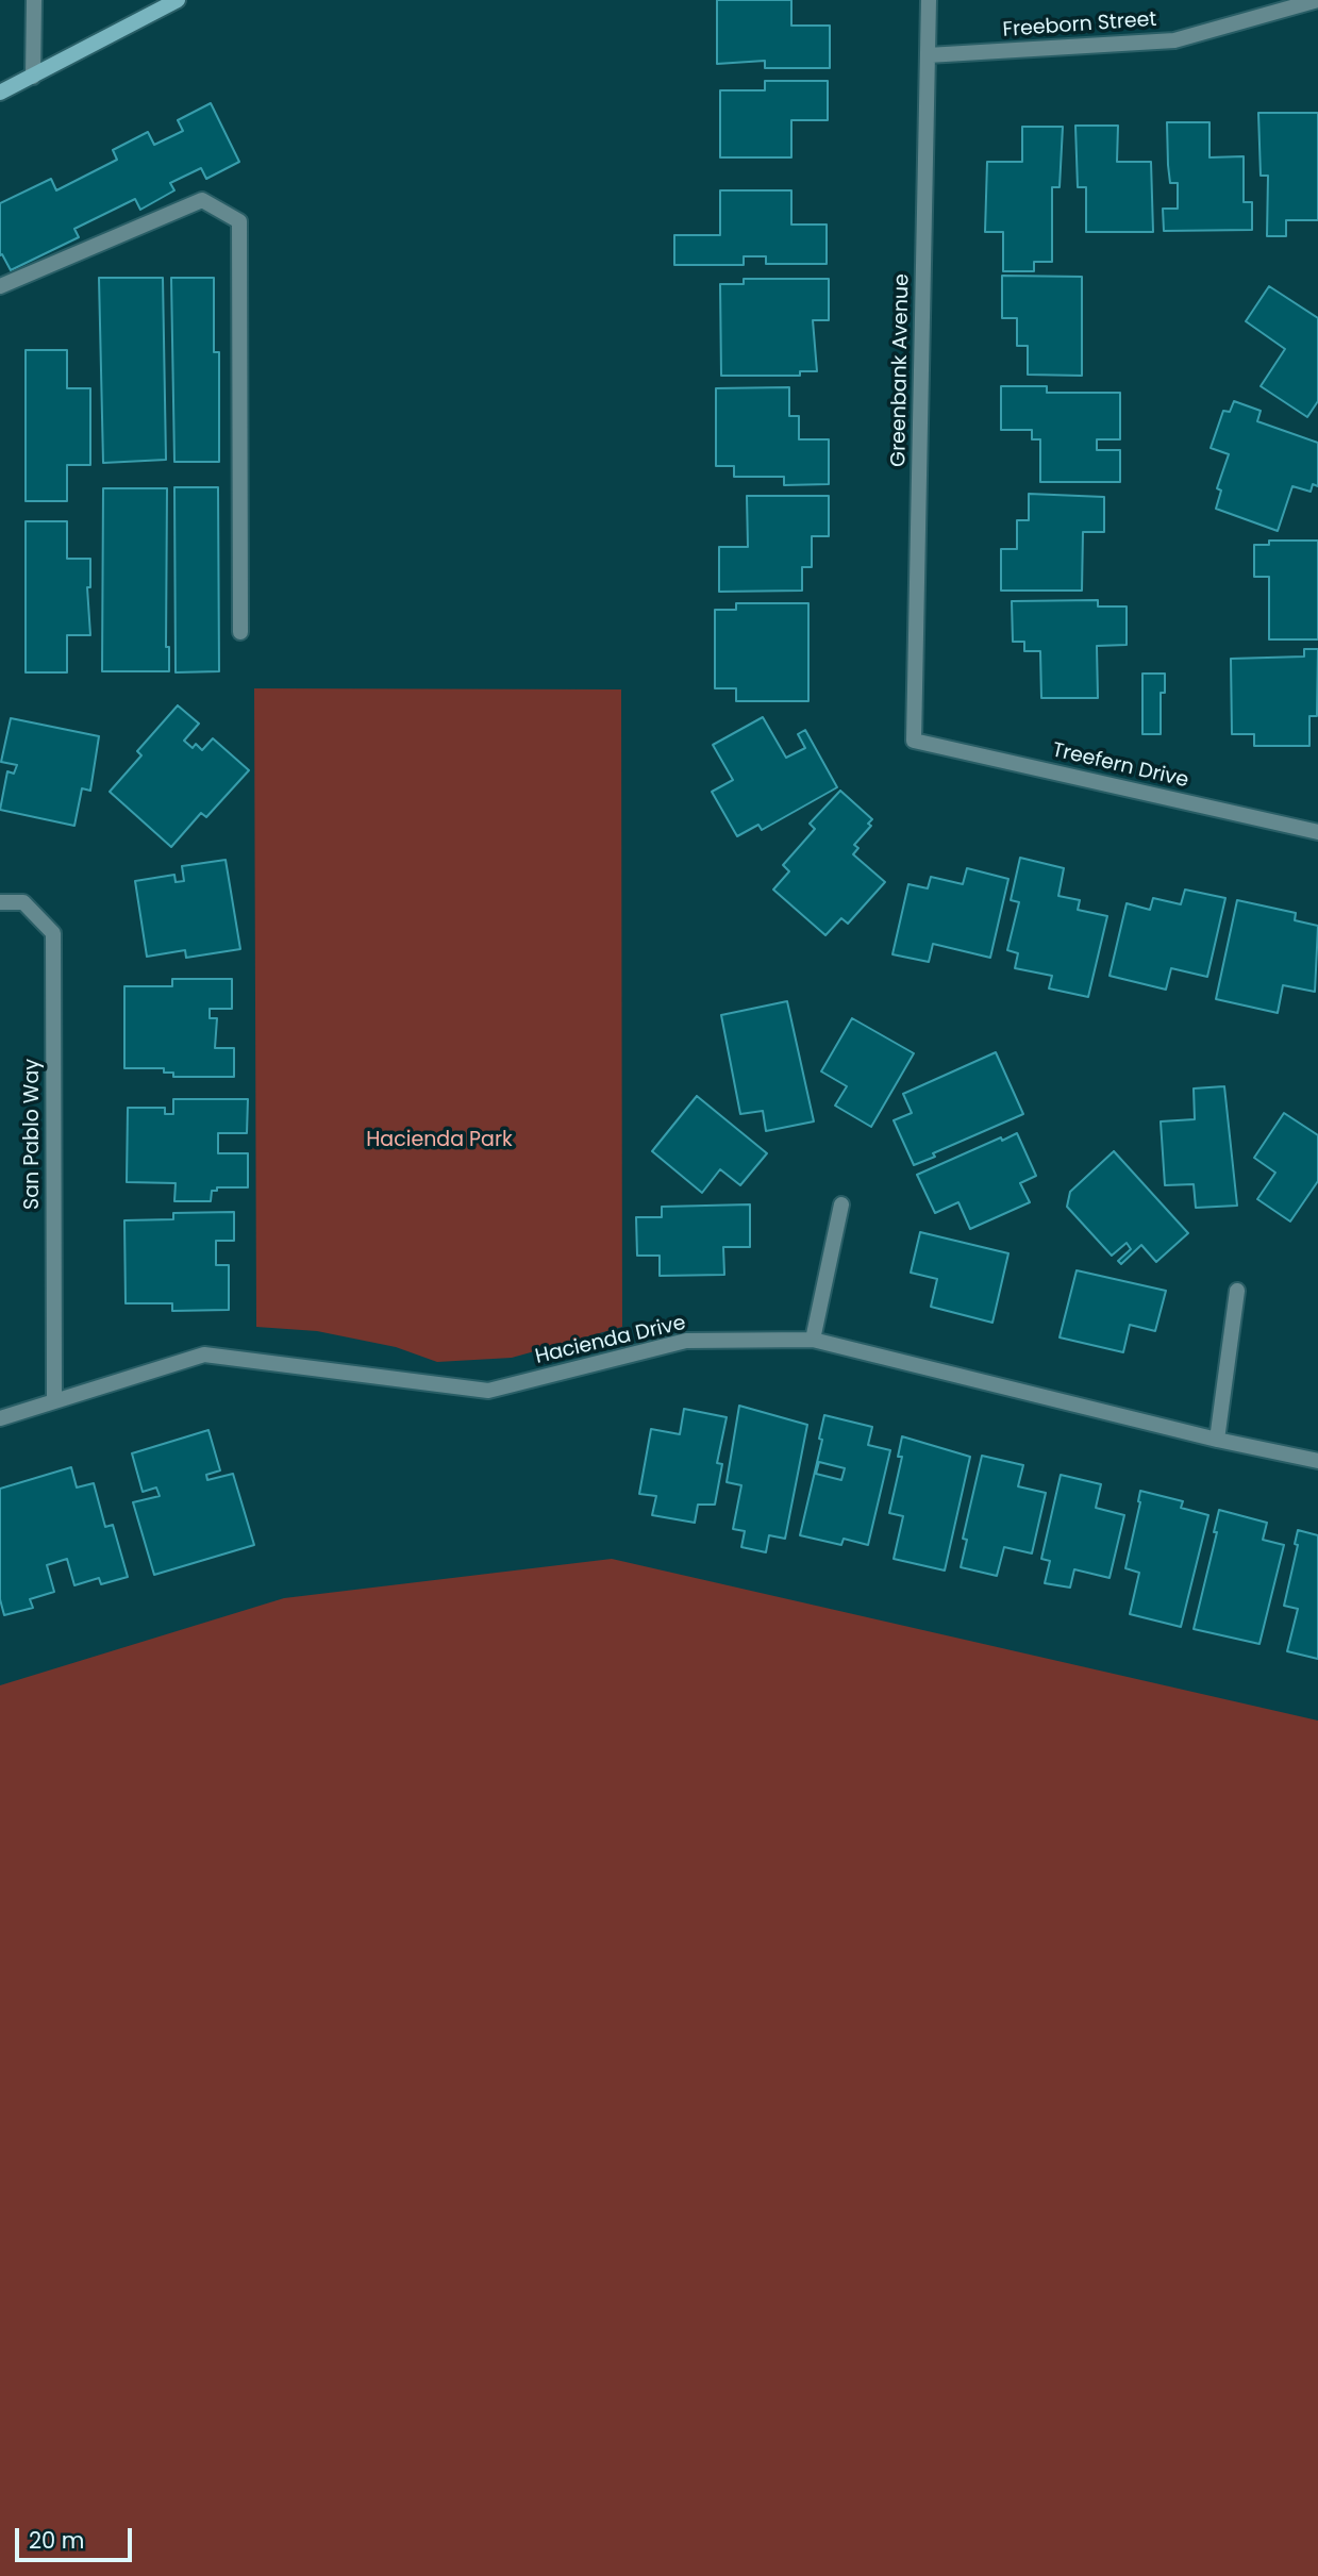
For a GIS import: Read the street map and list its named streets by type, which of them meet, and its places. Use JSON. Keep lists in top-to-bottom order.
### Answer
{
  "streets": {
    "street": [
      "Freeborn Street",
      "Greenbank Avenue",
      "Treefern Drive",
      "San Pablo Way",
      "Hacienda Drive"
    ]
  },
  "crossings": [
    ["Freeborn Street", "Greenbank Avenue"],
    ["Greenbank Avenue", "Treefern Drive"],
    ["San Pablo Way", "Hacienda Drive"]
  ],
  "parks": ["Hacienda Park"],
  "scale_bar": "20 m"
}
